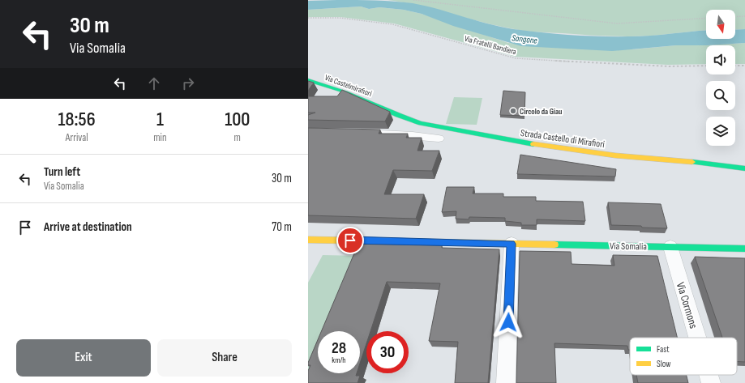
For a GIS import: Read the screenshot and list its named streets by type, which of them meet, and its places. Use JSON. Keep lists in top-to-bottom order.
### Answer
{
  "streets": {
    "street": [
      "Via Castelmirafiori",
      "Strada Castello di Mirafiori",
      "Via Somalia",
      "Via Cormons"
    ],
    "path": ["Via Fratelli Bandiera"]
  },
  "crossings": [
    ["Via Castelmirafiori", "Strada Castello di Mirafiori"],
    ["Via Somalia", "Via Cormons"]
  ],
  "water": ["Sangone"],
  "places": ["Circolo da Giau"],
  "legend": ["Fast", "Slow"],
  "north": "bottom",
  "page": {
    "turn": ["30 m", "Via Somalia"],
    "eta": [
      "18:56",
      "Arrival",
      "1",
      "min",
      "100",
      "m"
    ],
    "list": [
      {
        "name": "Turn left",
        "note": "Via Somalia",
        "value": "30 m"
      },
      {
        "name": "Arrive at destination",
        "value": "70 m"
      }
    ],
    "speed": "28 km/h",
    "limit": "30",
    "buttons": ["Exit", "Share"]
  }
}
